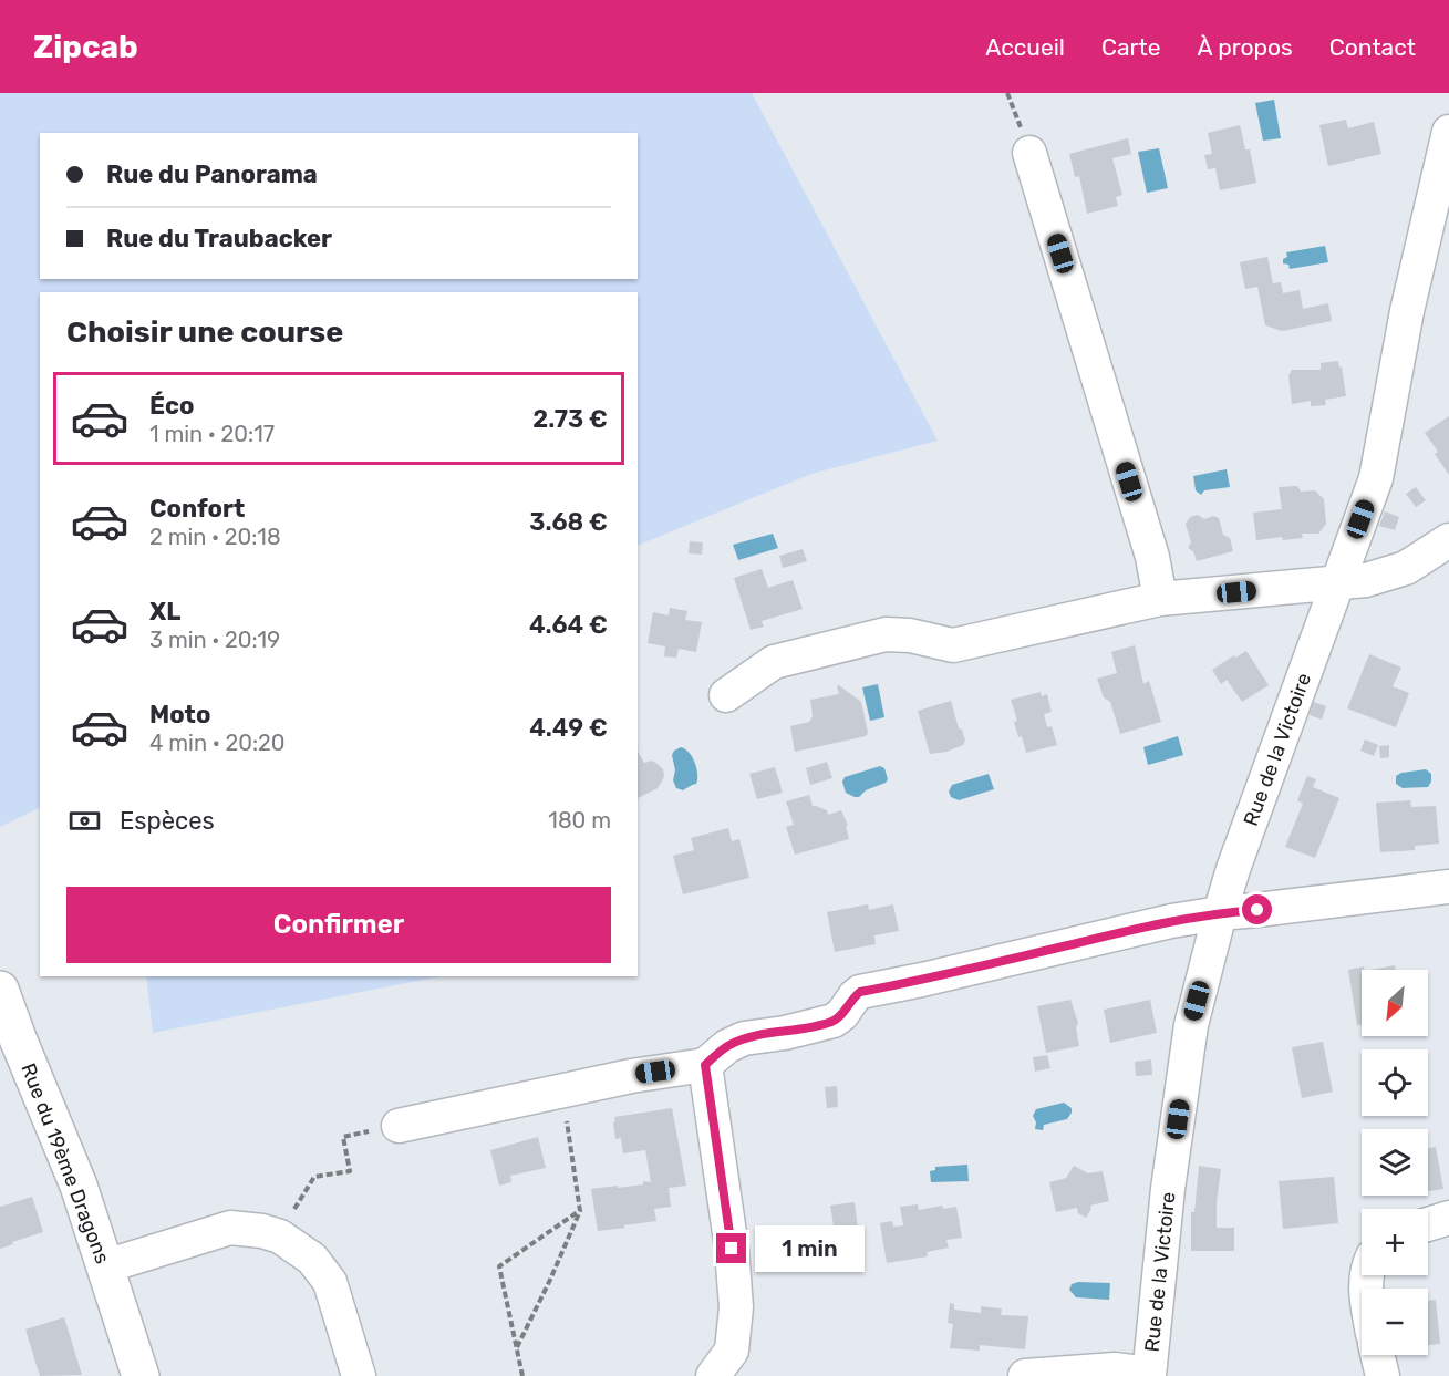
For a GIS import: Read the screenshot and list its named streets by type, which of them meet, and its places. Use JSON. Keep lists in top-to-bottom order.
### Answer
{
  "streets": {
    "main road": ["Rue du 19ème Dragons"],
    "street": ["Rue de la Victoire"]
  },
  "north": "bottom left",
  "page": {
    "header": "Zipcab",
    "nav": [
      "Accueil",
      "Carte",
      "À propos",
      "Contact"
    ],
    "banner": ["Rue du Panorama", "Rue du Traubacker"],
    "heading": "Choisir une course",
    "list": [
      {
        "name": "Éco",
        "note": "1 min · 20:17",
        "value": "2.73 €"
      },
      {
        "name": "Confort",
        "note": "2 min · 20:18",
        "value": "3.68 €"
      },
      {
        "name": "XL",
        "note": "3 min · 20:19",
        "value": "4.64 €"
      },
      {
        "name": "Moto",
        "note": "4 min · 20:20",
        "value": "4.49 €"
      }
    ],
    "pay": ["Espèces", "180 m"],
    "buttons": "Confirmer",
    "map_buttons": ["+", "−"],
    "bubble": "1 min"
  }
}
